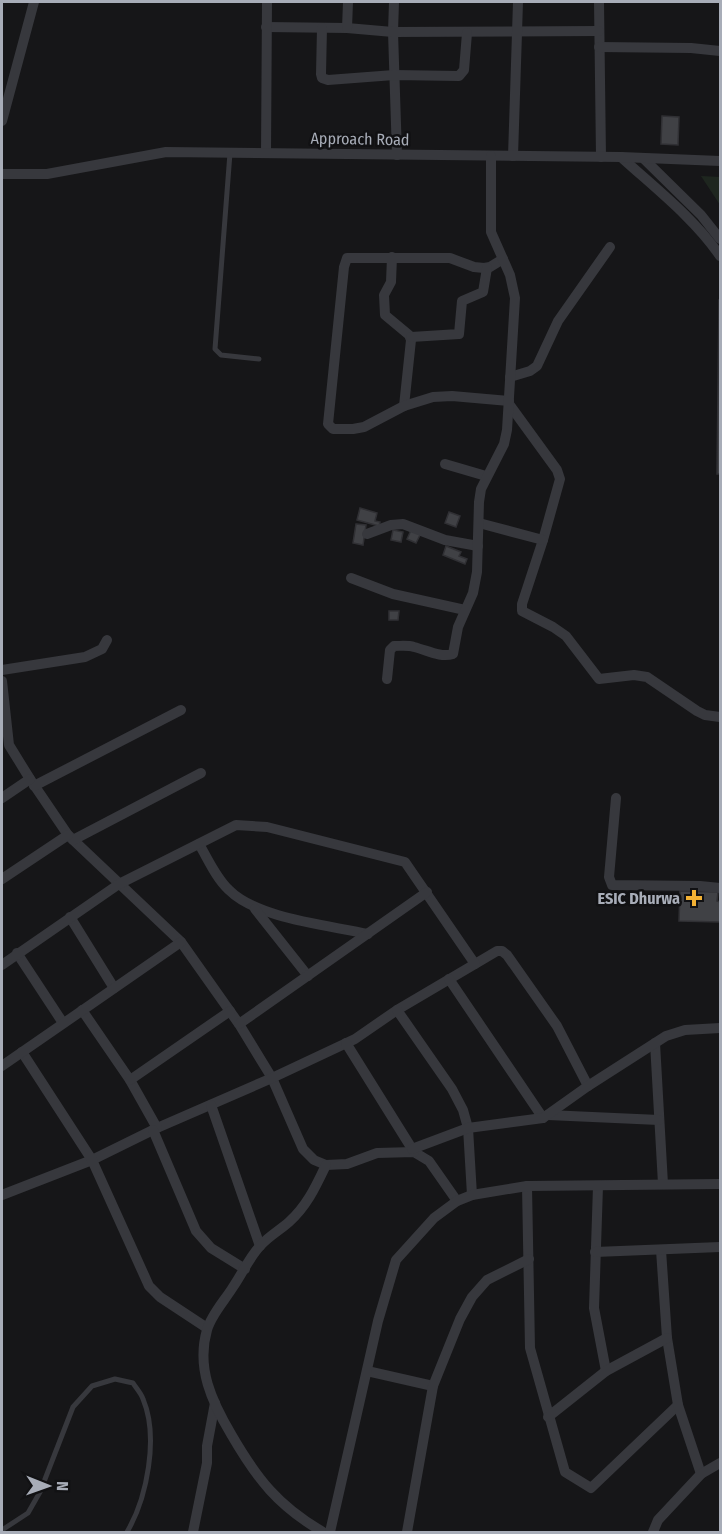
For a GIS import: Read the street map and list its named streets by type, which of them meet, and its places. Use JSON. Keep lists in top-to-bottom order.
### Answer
{
  "streets": {
    "street": ["Approach Road"]
  },
  "places": {
    "health": ["ESIC Dhurwa"]
  },
  "north": "right"
}
